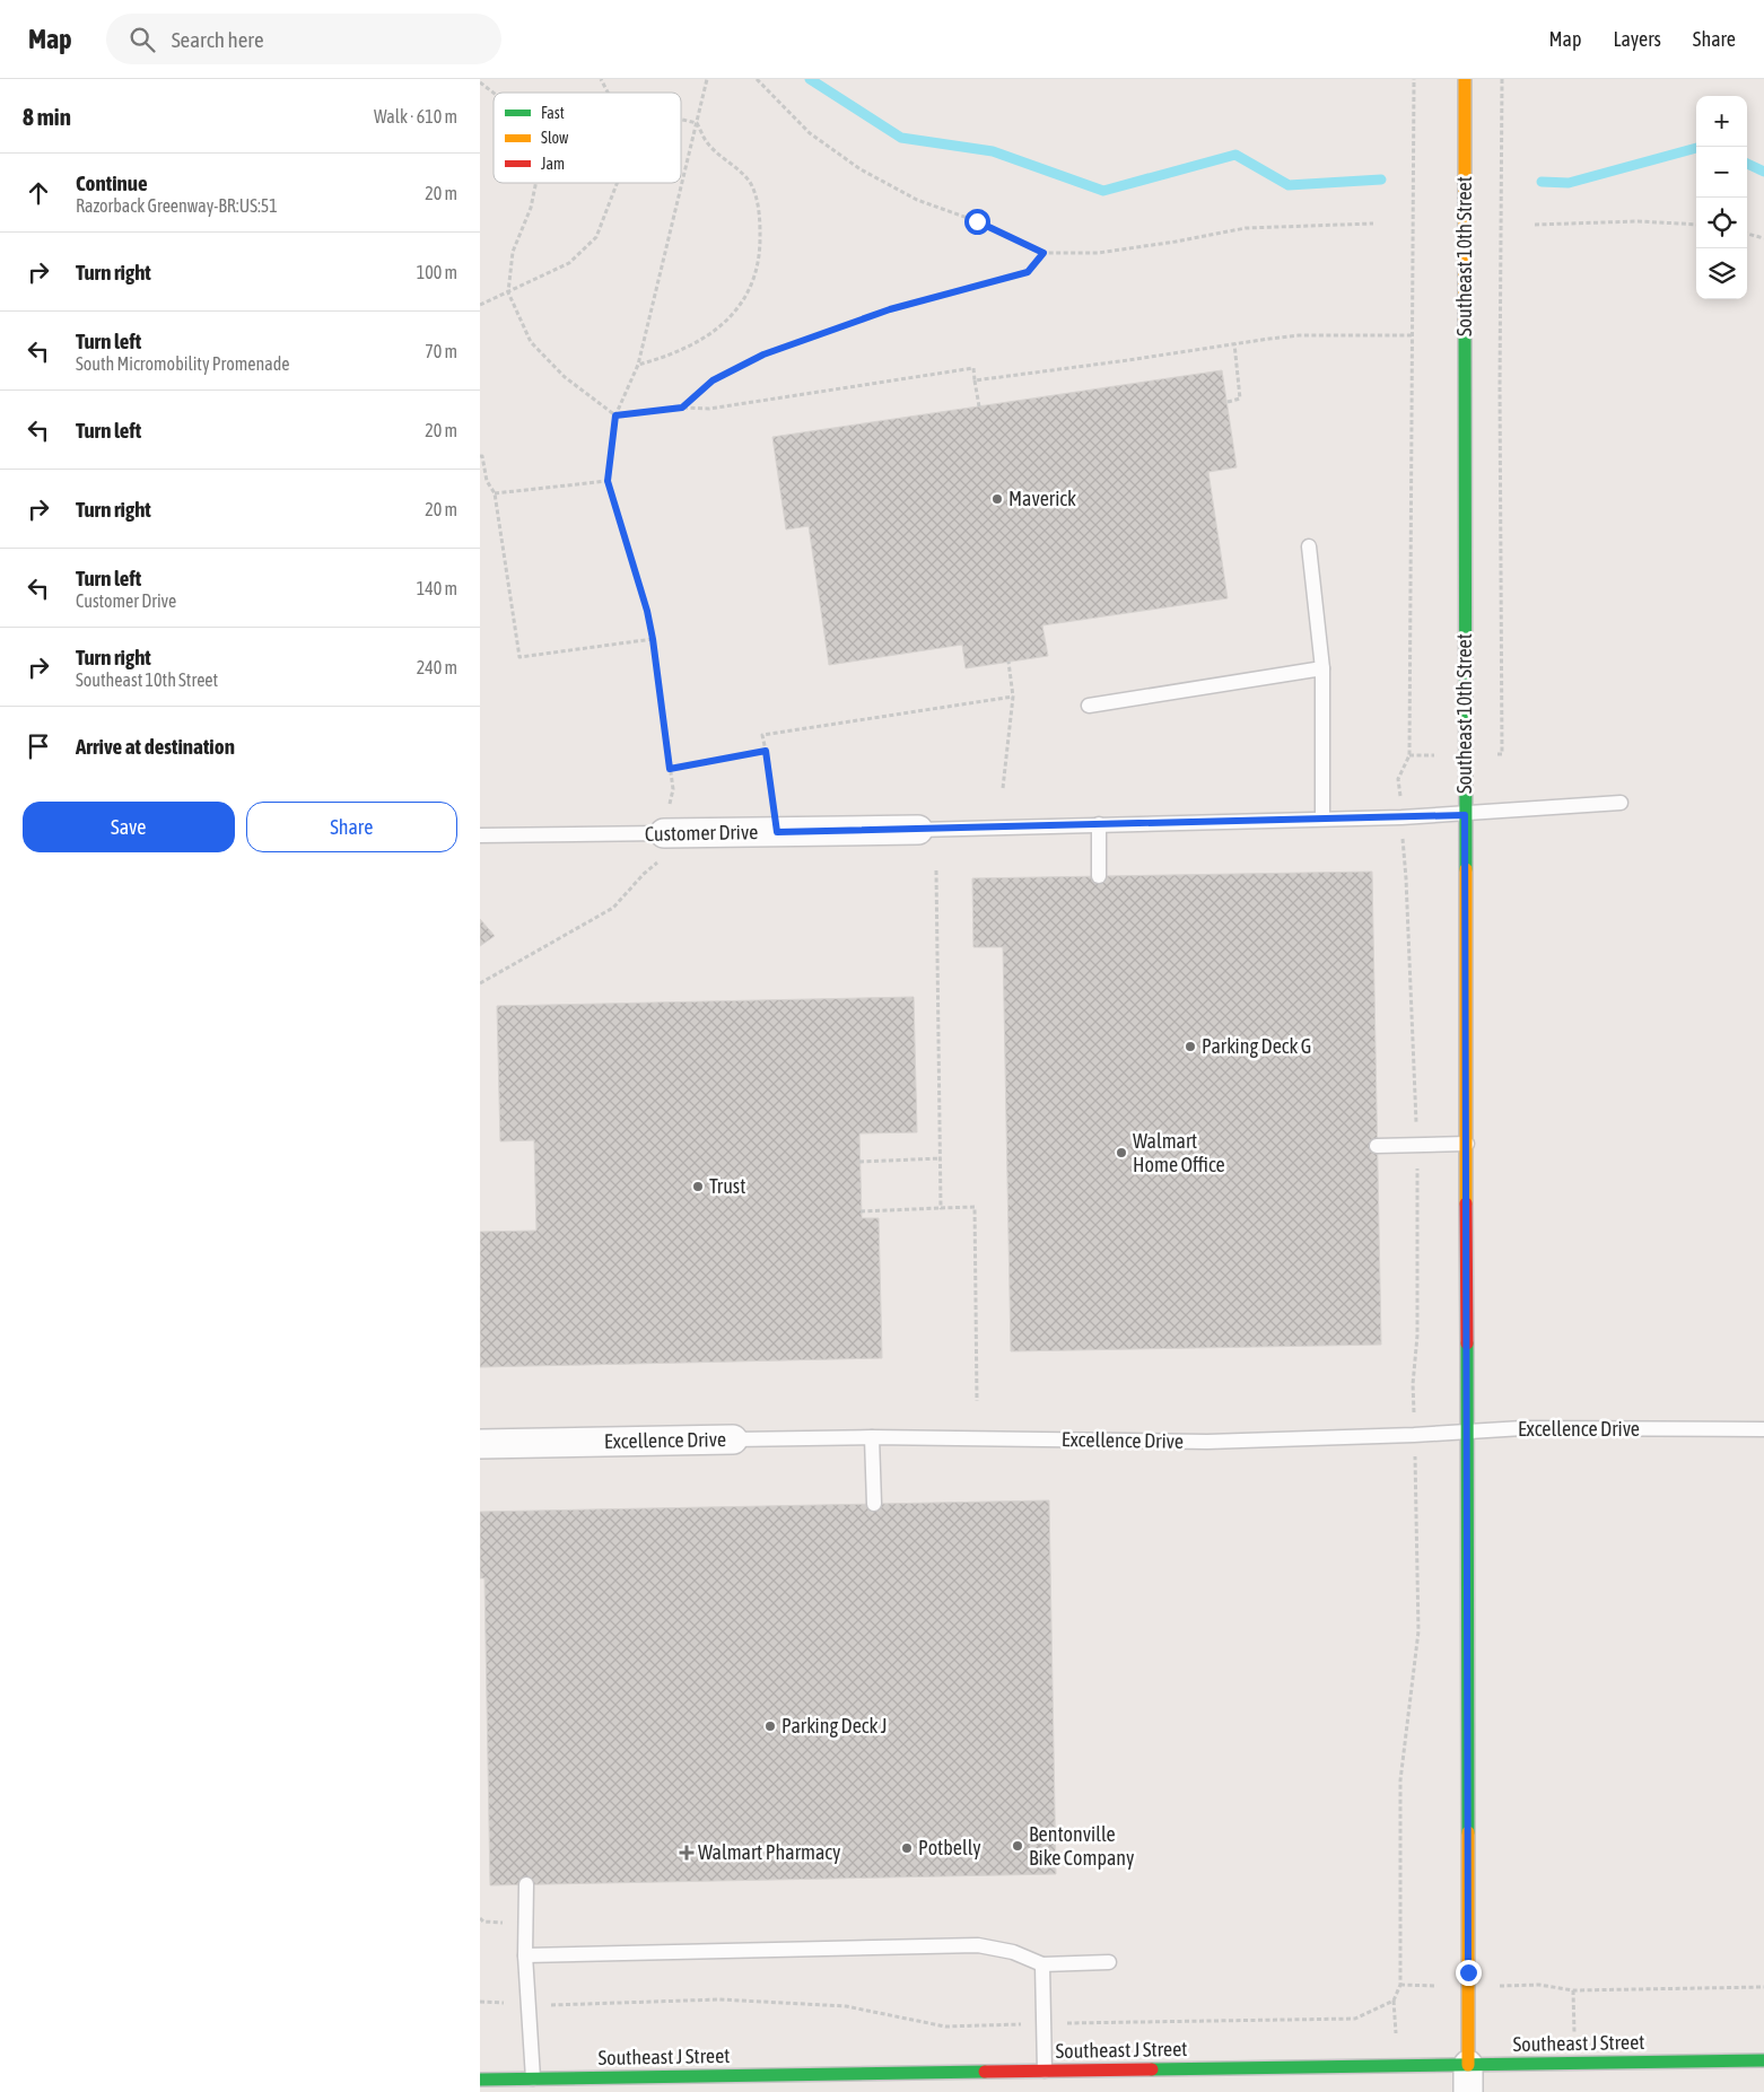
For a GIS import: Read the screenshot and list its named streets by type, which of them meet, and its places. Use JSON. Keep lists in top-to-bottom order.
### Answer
{
  "streets": {
    "street": [
      "Southeast 10th Street",
      "Customer Drive",
      "Excellence Drive",
      "Southeast J Street"
    ]
  },
  "crossings": [
    ["Southeast 10th Street", "Customer Drive"],
    ["Southeast 10th Street", "Excellence Drive"],
    ["Southeast 10th Street", "Southeast J Street"]
  ],
  "places": {
    "other": [
      "Maverick",
      "Parking Deck G",
      "Walmart Home Office",
      "Trust",
      "Parking Deck J",
      "Bentonville Bike Company",
      "Potbelly"
    ],
    "health": ["Walmart Pharmacy"]
  },
  "legend": ["Fast", "Slow", "Jam"],
  "page": {
    "header": "Map",
    "search": "Search here",
    "nav": ["Map", "Layers", "Share"],
    "heading": ["8 min", "Walk · 610 m"],
    "map_buttons": ["+", "−"],
    "list": [
      ["Continue", "Razorback Greenway-BR:US:51", "20 m"],
      ["Turn right", "100 m"],
      ["Turn left", "South Micromobility Promenade", "70 m"],
      ["Turn left", "20 m"],
      ["Turn right", "20 m"],
      ["Turn left", "Customer Drive", "140 m"],
      ["Turn right", "Southeast 10th Street", "240 m"],
      "Arrive at destination"
    ],
    "buttons": ["Save", "Share"]
  }
}
